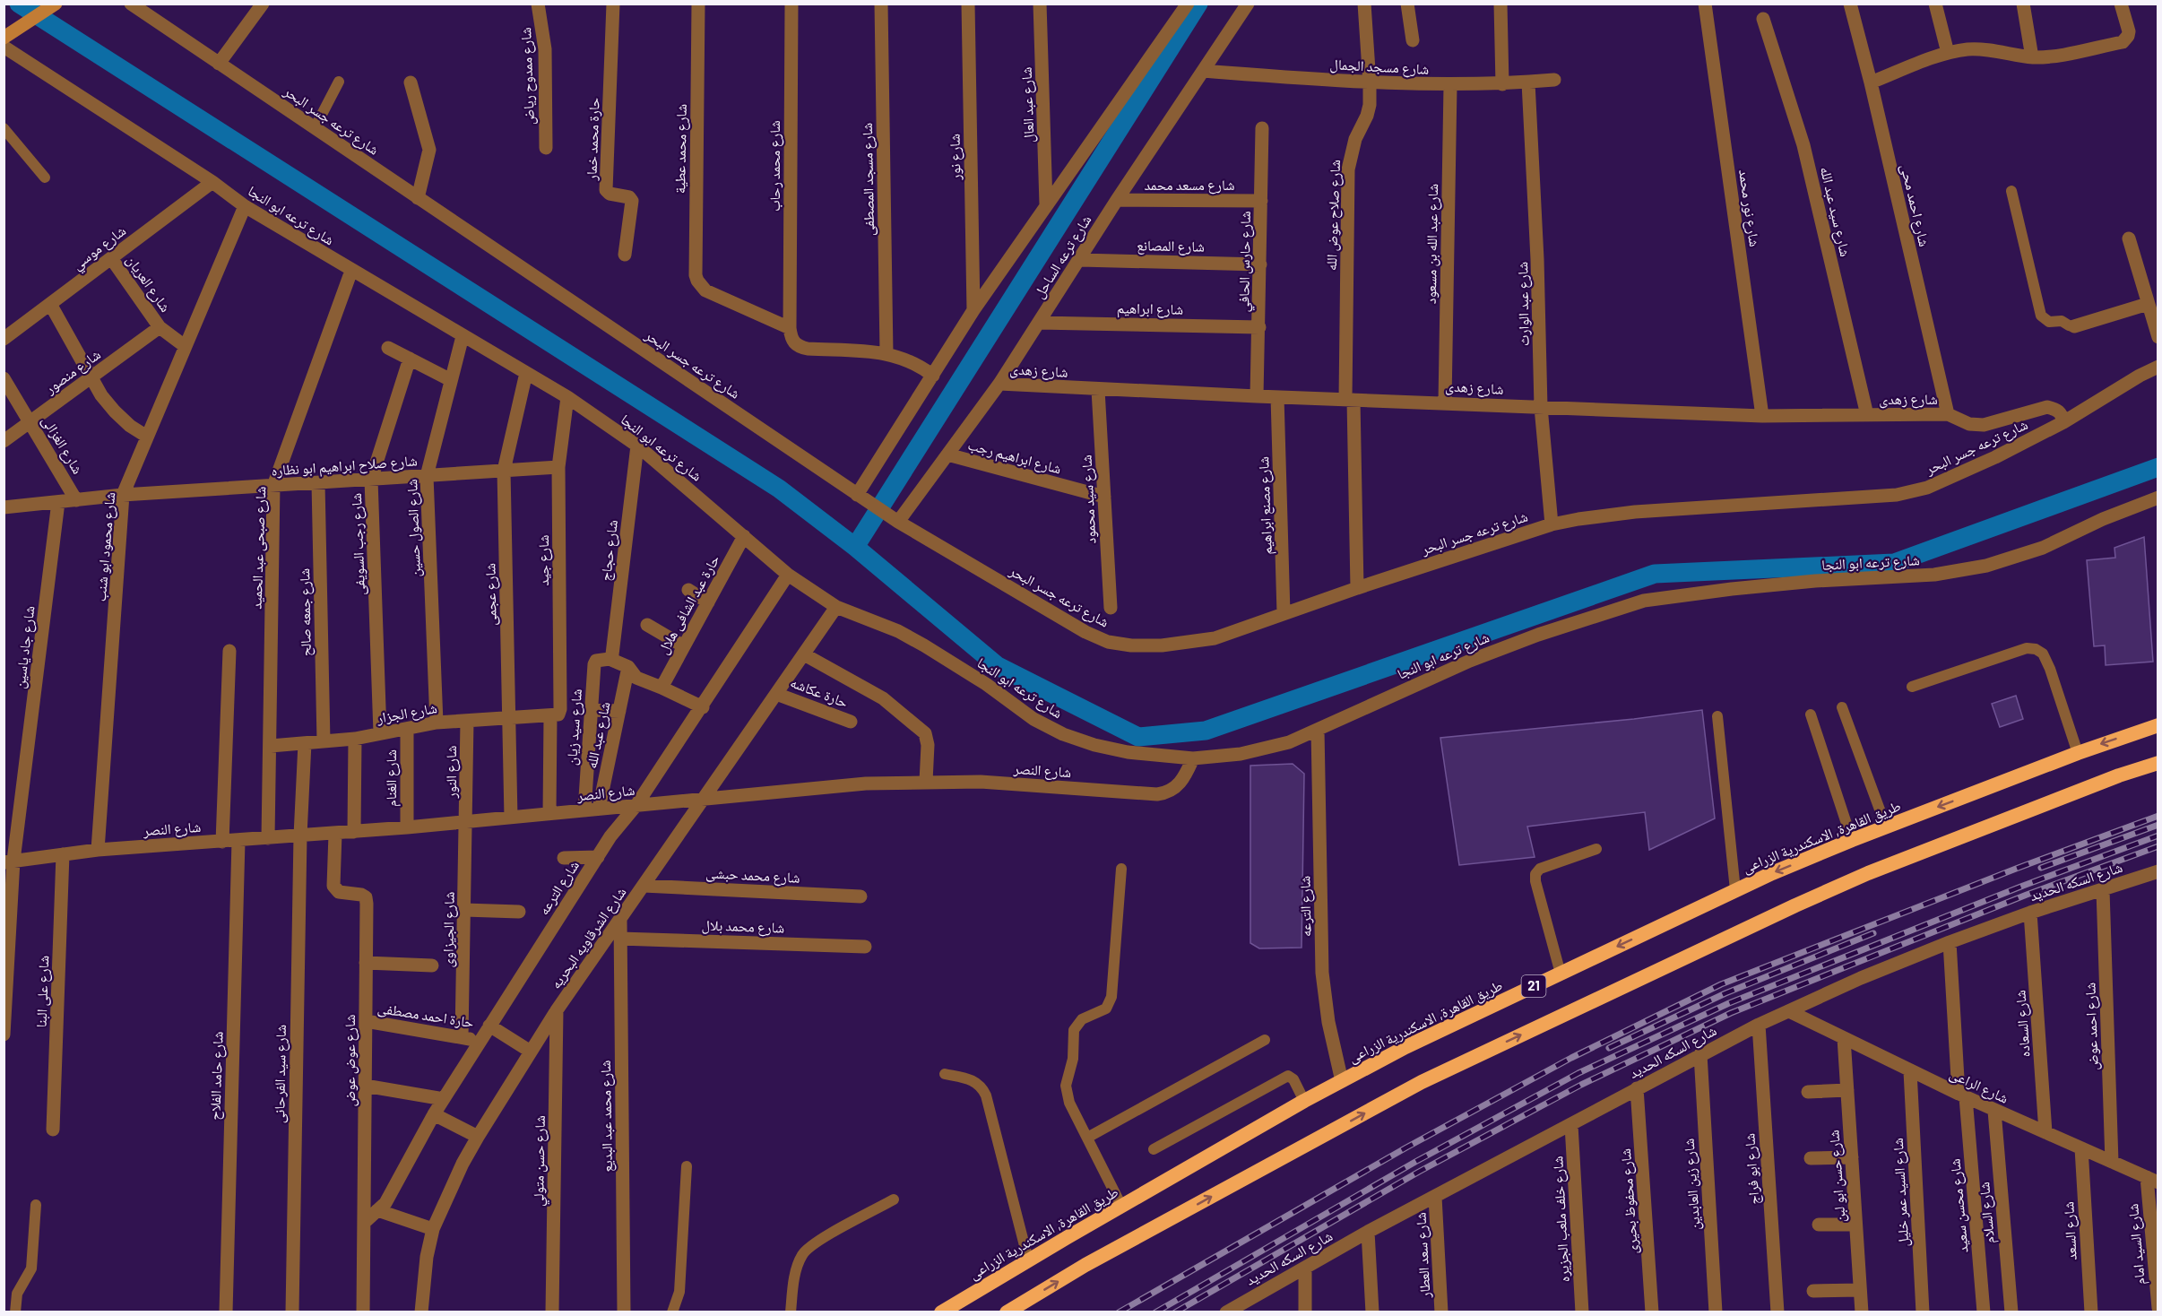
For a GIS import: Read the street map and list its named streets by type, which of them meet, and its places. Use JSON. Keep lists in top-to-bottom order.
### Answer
{
  "streets": {
    "highway": ["طريق القاهرة, الاسكندرية الزراعى", "21"],
    "street": [
      "شارع مسجد الجمال",
      "شارع ممدوح رياض",
      "شارع عبد العال",
      "شارع ترعه جسر البحر",
      "حارة محمد خمار",
      "شارع محمد عطية",
      "شارع نور",
      "شارع محمد رحاب",
      "شارع مسجد المصطفى",
      "شارع مسعد محمد",
      "شارع احمد محى",
      "شارع نور محمد",
      "شارع سيد عبد الله",
      "شارع ترعه ابو النجا",
      "شارع صلاح عوض الله",
      "شارع عبد الله بن مسعود",
      "شارع المصانع",
      "شارع موسي",
      "شارع ترعه الساحل",
      "شارع حارس الحافي",
      "شارع العريان",
      "شارع عبد الوارث",
      "شارع ابراهيم",
      "شارع زهدى",
      "شارع منصور",
      "شارع الغزالى",
      "شارع ابراهيم رجب",
      "شارع صلاح ابراهيم ابو نظاره",
      "شارع سيد محمود",
      "شارع مصنع ابراهيم",
      "شارع الصول حسين",
      "شارع رجب السويفى",
      "شارع محمود ابو شنب",
      "شارع صبحى عبد الحميد",
      "شارع حجاج",
      "شارع جيد",
      "شارع عجمى",
      "حارة عبد الشافى هلال",
      "شارع جمعه صالح",
      "شارع جاد ياسين",
      "حارة عكاشه",
      "شارع الجزار",
      "شارع سيد زيان",
      "شارع عبد الله",
      "شارع النصر",
      "شارع النور",
      "شارع الغنام",
      "شارع محمد حبشى",
      "شارع السكه الحديد",
      "شارع الترعه",
      "شارع محمد بلال",
      "شارع الجيزاوى",
      "شارع الشرقاويه البحريه",
      "شارع على البنا",
      "حارة احمد مصطفى",
      "شارع السعاده",
      "شارع احمد عوض",
      "شارع عوض عوض",
      "شارع سيد الفرحانى",
      "شارع حامد الفلاح",
      "شارع الراعى",
      "شارع محمد عبد البديع",
      "شارع حسن متولي",
      "شارع ابو فراج",
      "شارع حسن ابو لبن",
      "شارع زين العابدين",
      "شارع السيد عمر خليل",
      "شارع محفوظ بحيرى",
      "شارع محسن سعيد",
      "شارع السلام",
      "شارع خلف ملعب الجزيره",
      "شارع السعد",
      "شارع السيد امام",
      "شارع سعد العطار"
    ]
  },
  "crossings": [
    ["شارع مسجد الجمال", "شارع صلاح عوض الله"],
    ["شارع مسجد الجمال", "شارع عبد الله بن مسعود"],
    ["شارع مسجد الجمال", "شارع ترعه الساحل"],
    ["شارع مسجد الجمال", "شارع عبد الوارث"],
    ["شارع ترعه جسر البحر", "شارع صلاح عوض الله"],
    ["شارع ترعه جسر البحر", "شارع ترعه الساحل"],
    ["شارع ترعه جسر البحر", "شارع عبد الوارث"],
    ["شارع ترعه جسر البحر", "شارع مصنع ابراهيم"],
    ["شارع محمد عطية", "شارع محمد رحاب"],
    ["شارع مسعد محمد", "شارع ترعه الساحل"],
    ["شارع مسعد محمد", "شارع حارس الحافي"],
    ["شارع احمد محى", "شارع زهدى"],
    ["شارع نور محمد", "شارع زهدى"],
    ["شارع سيد عبد الله", "شارع زهدى"],
    ["شارع ترعه ابو النجا", "شارع موسي"],
    ["شارع ترعه ابو النجا", "شارع الصول حسين"],
    ["شارع ترعه ابو النجا", "شارع محمود ابو شنب"],
    ["شارع ترعه ابو النجا", "شارع صبحى عبد الحميد"],
    ["شارع ترعه ابو النجا", "شارع حجاج"],
    ["شارع ترعه ابو النجا", "شارع جيد"],
    ["شارع ترعه ابو النجا", "شارع عجمى"],
    ["شارع ترعه ابو النجا", "حارة عبد الشافى هلال"],
    ["شارع ترعه ابو النجا", "شارع النصر"],
    ["شارع ترعه ابو النجا", "شارع الترعه"],
    ["شارع ترعه ابو النجا", "شارع الشرقاويه البحريه"],
    ["شارع صلاح عوض الله", "شارع زهدى"],
    ["شارع عبد الله بن مسعود", "شارع زهدى"],
    ["شارع المصانع", "شارع ترعه الساحل"],
    ["شارع المصانع", "شارع حارس الحافي"],
    ["شارع موسي", "شارع العريان"],
    ["شارع ترعه الساحل", "شارع ابراهيم"],
    ["شارع ترعه الساحل", "شارع زهدى"],
    ["شارع ترعه الساحل", "شارع ابراهيم رجب"],
    ["شارع حارس الحافي", "شارع ابراهيم"],
    ["شارع حارس الحافي", "شارع زهدى"],
    ["شارع العريان", "شارع منصور"],
    ["شارع العريان", "شارع محمود ابو شنب"],
    ["شارع عبد الوارث", "شارع زهدى"],
    ["شارع زهدى", "شارع سيد محمود"],
    ["شارع زهدى", "شارع مصنع ابراهيم"],
    ["شارع منصور", "شارع الغزالى"],
    ["شارع الغزالى", "شارع صلاح ابراهيم ابو نظاره"],
    ["شارع ابراهيم رجب", "شارع سيد محمود"],
    ["شارع صلاح ابراهيم ابو نظاره", "شارع الصول حسين"],
    ["شارع صلاح ابراهيم ابو نظاره", "شارع رجب السويفى"],
    ["شارع صلاح ابراهيم ابو نظاره", "شارع محمود ابو شنب"],
    ["شارع صلاح ابراهيم ابو نظاره", "شارع صبحى عبد الحميد"],
    ["شارع صلاح ابراهيم ابو نظاره", "شارع جيد"],
    ["شارع صلاح ابراهيم ابو نظاره", "شارع عجمى"],
    ["شارع صلاح ابراهيم ابو نظاره", "شارع جمعه صالح"],
    ["شارع صلاح ابراهيم ابو نظاره", "شارع جاد ياسين"],
    ["شارع الصول حسين", "شارع الجزار"],
    ["شارع رجب السويفى", "شارع الجزار"],
    ["شارع محمود ابو شنب", "شارع النصر"],
    ["شارع صبحى عبد الحميد", "شارع الجزار"],
    ["شارع صبحى عبد الحميد", "شارع النصر"],
    ["شارع حجاج", "شارع سيد زيان"],
    ["شارع جيد", "شارع الجزار"],
    ["شارع عجمى", "شارع الجزار"],
    ["شارع عجمى", "شارع النصر"],
    ["شارع جمعه صالح", "شارع الجزار"],
    ["شارع جاد ياسين", "شارع النصر"],
    ["حارة عكاشه", "شارع الشرقاويه البحريه"],
    ["شارع الجزار", "شارع النور"],
    ["شارع الجزار", "شارع الغنام"],
    ["شارع الجزار", "شارع سيد الفرحانى"],
    ["شارع سيد زيان", "شارع النصر"],
    ["شارع عبد الله", "شارع النصر"],
    ["شارع النصر", "شارع النور"],
    ["شارع النصر", "شارع الغنام"],
    ["شارع النصر", "شارع الترعه"],
    ["شارع النصر", "شارع الجيزاوى"],
    ["شارع النصر", "شارع الشرقاويه البحريه"],
    ["شارع النصر", "شارع على البنا"],
    ["شارع النصر", "شارع عوض عوض"],
    ["شارع النصر", "شارع سيد الفرحانى"],
    ["شارع النصر", "شارع حامد الفلاح"],
    ["شارع النور", "شارع الجيزاوى"],
    ["طريق القاهرة, الاسكندرية الزراعى", "شارع الترعه"],
    ["شارع محمد حبشى", "شارع الشرقاويه البحريه"],
    ["شارع السكه الحديد", "شارع السعاده"],
    ["شارع السكه الحديد", "شارع احمد عوض"],
    ["شارع السكه الحديد", "شارع الراعى"],
    ["شارع السكه الحديد", "شارع ابو فراج"],
    ["شارع السكه الحديد", "شارع زين العابدين"],
    ["شارع السكه الحديد", "شارع محفوظ بحيرى"],
    ["شارع السكه الحديد", "شارع محسن سعيد"],
    ["شارع السكه الحديد", "شارع خلف ملعب الجزيره"],
    ["شارع السكه الحديد", "شارع سعد العطار"],
    ["شارع الترعه", "حارة احمد مصطفى"],
    ["شارع الترعه", "شارع عوض عوض"],
    ["شارع محمد بلال", "شارع محمد عبد البديع"],
    ["شارع الجيزاوى", "حارة احمد مصطفى"],
    ["شارع الشرقاويه البحريه", "شارع محمد عبد البديع"],
    ["شارع الشرقاويه البحريه", "شارع حسن متولي"],
    ["حارة احمد مصطفى", "شارع عوض عوض"],
    ["شارع السعاده", "شارع الراعى"],
    ["شارع احمد عوض", "شارع الراعى"],
    ["شارع الراعى", "شارع حسن ابو لبن"],
    ["شارع الراعى", "شارع السيد عمر خليل"],
    ["شارع الراعى", "شارع محسن سعيد"],
    ["شارع الراعى", "شارع السلام"],
    ["شارع الراعى", "شارع السعد"],
    ["شارع الراعى", "شارع السيد امام"]
  ]
}
